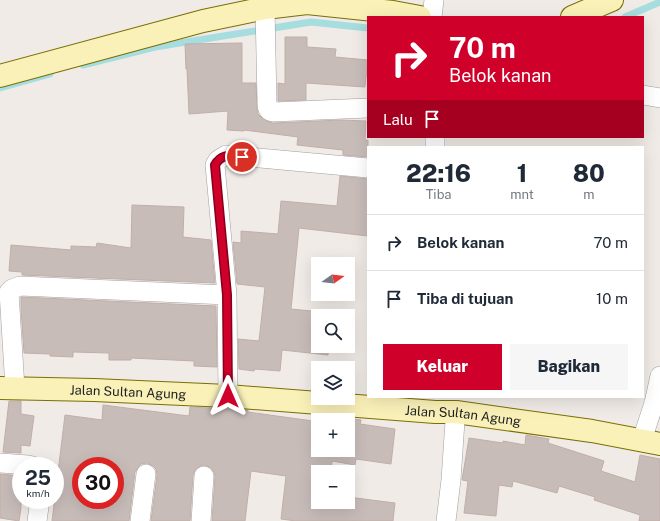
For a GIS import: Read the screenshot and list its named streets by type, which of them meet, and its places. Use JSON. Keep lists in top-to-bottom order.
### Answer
{
  "streets": {
    "main road": ["Jalan Sultan Agung"]
  },
  "north": "right",
  "page": {
    "turn": ["70 m", "Belok kanan"],
    "then": "Lalu",
    "eta": [
      "22:16",
      "Tiba",
      "1",
      "mnt",
      "80",
      "m"
    ],
    "list": [
      {
        "name": "Belok kanan",
        "value": "70 m"
      },
      {
        "name": "Tiba di tujuan",
        "value": "10 m"
      }
    ],
    "map_buttons": ["+", "−"],
    "buttons": ["Keluar", "Bagikan"],
    "speed": "25 km/h",
    "limit": "30"
  }
}
